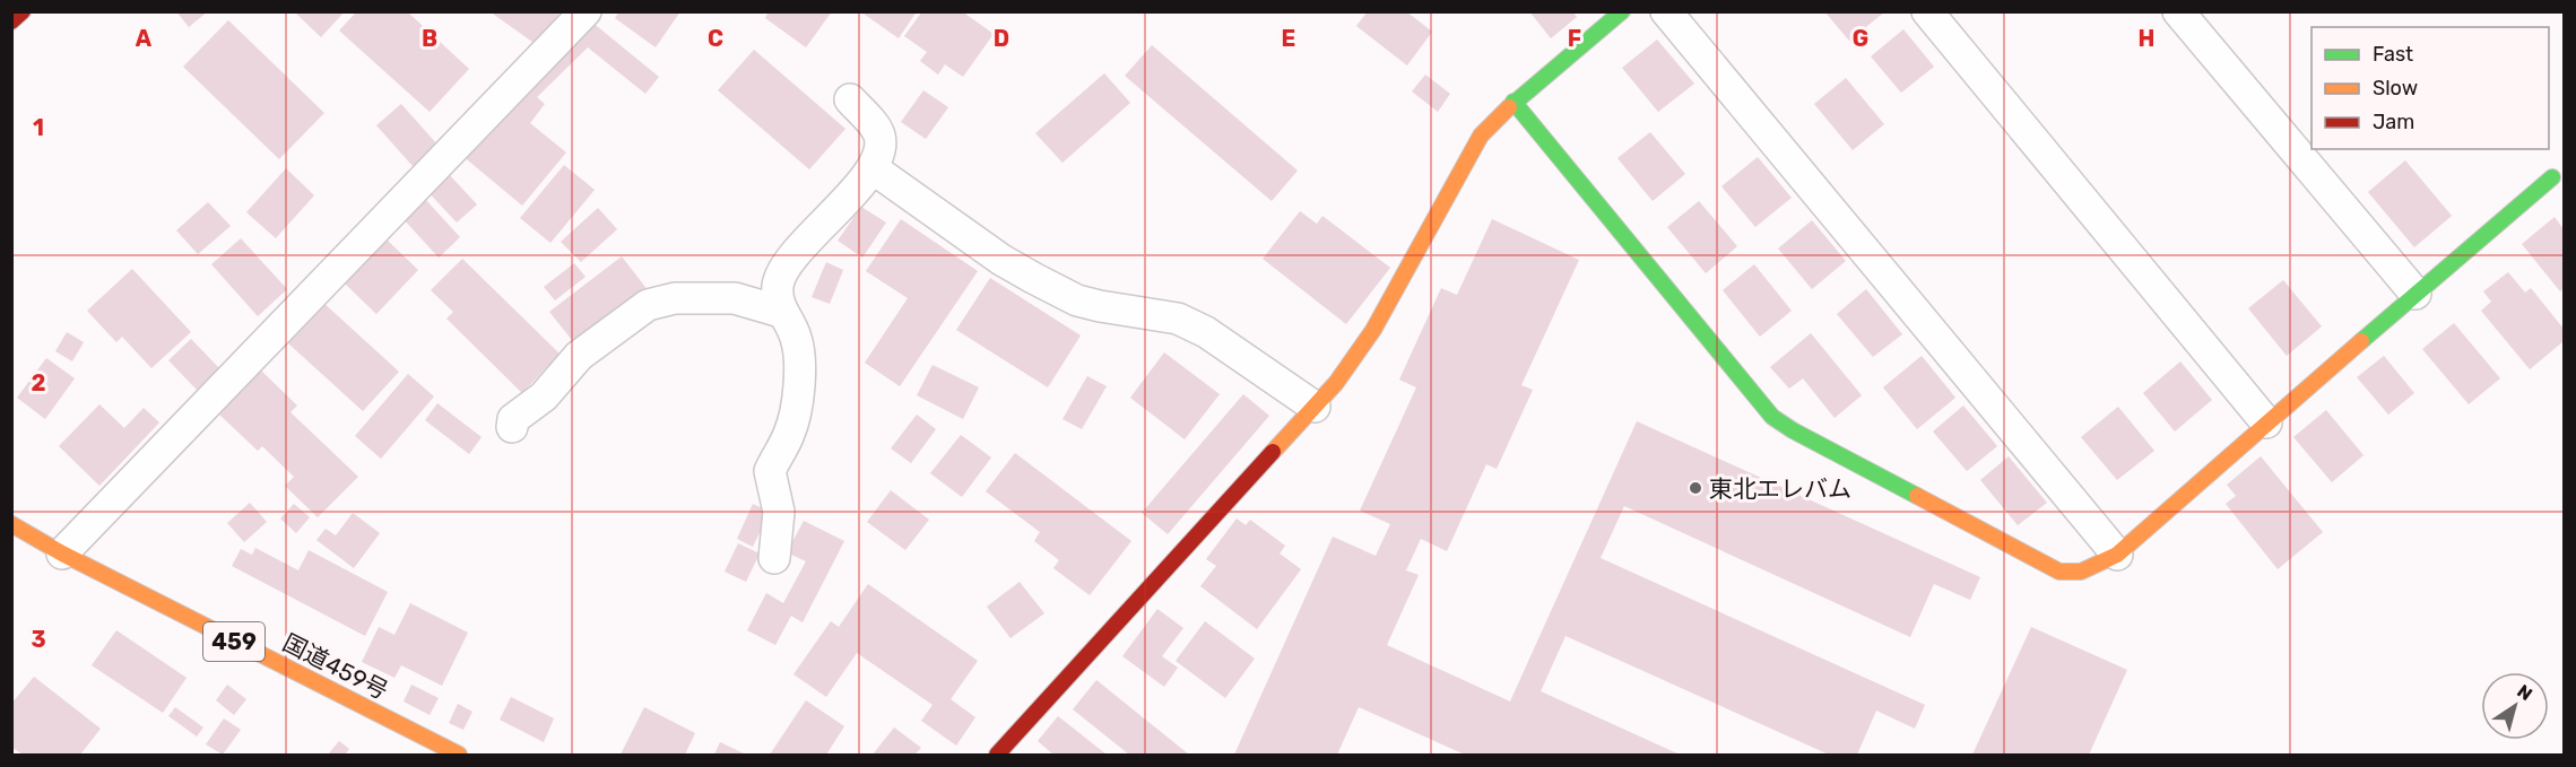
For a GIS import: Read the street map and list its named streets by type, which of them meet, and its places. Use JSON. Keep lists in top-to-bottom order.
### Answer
{
  "streets": {
    "main road": ["459", "国道459号"]
  },
  "places": ["東北エレバム"],
  "legend": ["Fast", "Slow", "Jam"],
  "north": "top right",
  "grid": {
    "columns": [
      "A",
      "B",
      "C",
      "D",
      "E",
      "F",
      "G",
      "H"
    ],
    "rows": ["1", "2", "3"]
  }
}
